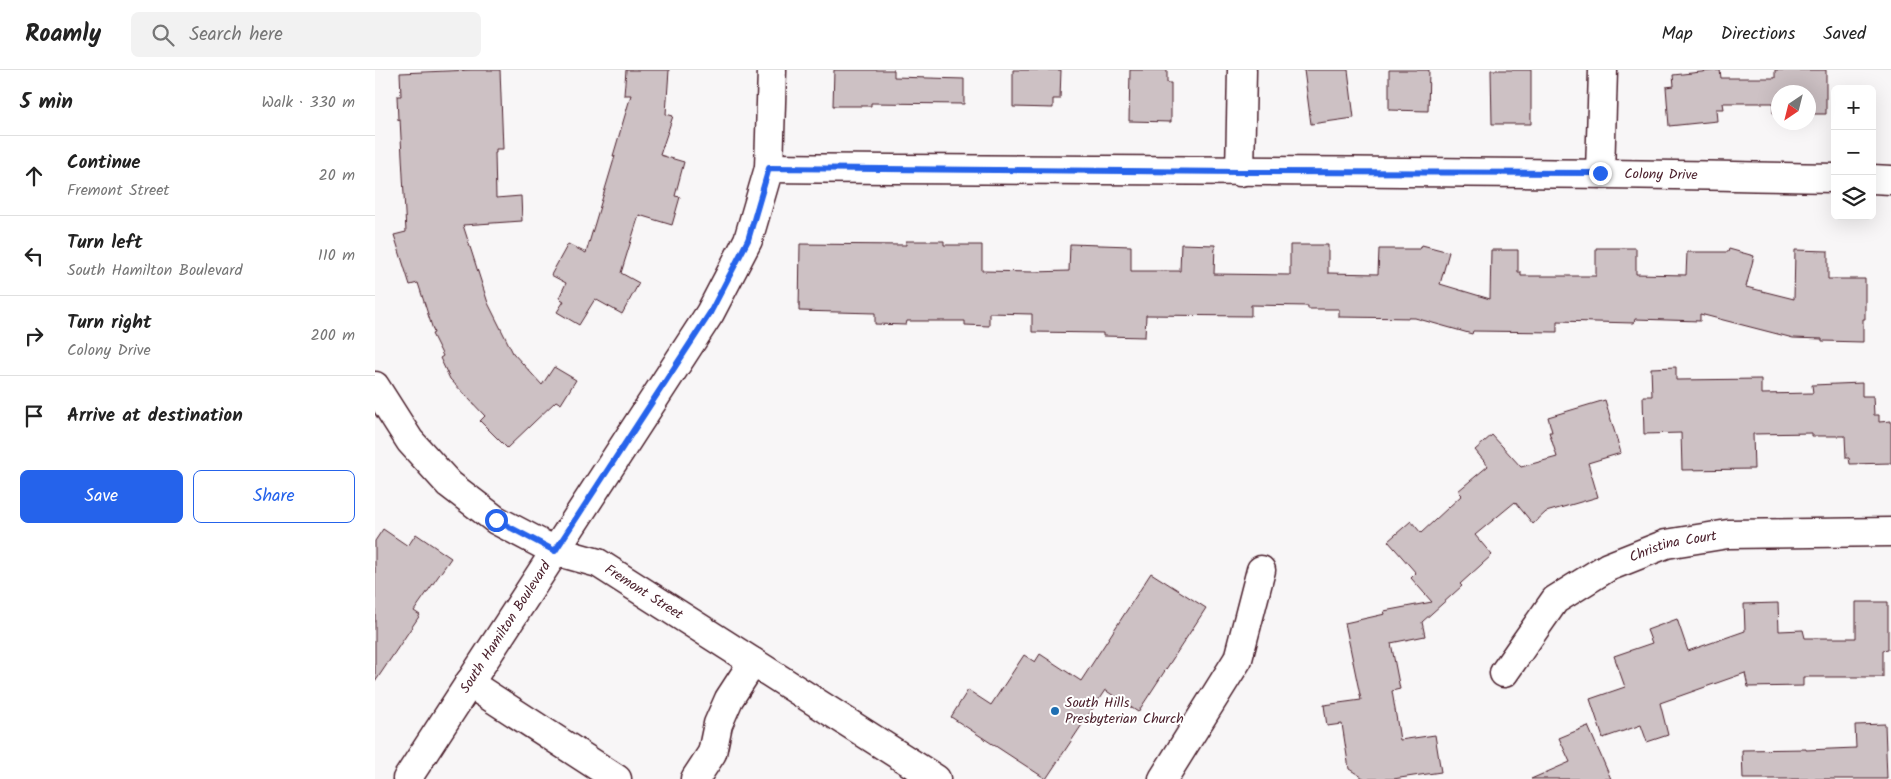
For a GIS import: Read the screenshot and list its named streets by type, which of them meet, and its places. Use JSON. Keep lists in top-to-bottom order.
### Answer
{
  "streets": {
    "street": [
      "Colony Drive",
      "Christina Court",
      "Fremont Street",
      "South Hamilton Boulevard"
    ]
  },
  "crossings": [
    ["Colony Drive", "South Hamilton Boulevard"],
    ["Fremont Street", "South Hamilton Boulevard"]
  ],
  "places": ["South Hills Presbyterian Church"],
  "north": "bottom left",
  "page": {
    "header": "Roamly",
    "search": "Search here",
    "nav": ["Map", "Directions", "Saved"],
    "heading": ["5 min", "Walk · 330 m"],
    "map_buttons": ["+", "−"],
    "list": [
      ["Continue", "Fremont Street", "20 m"],
      ["Turn left", "South Hamilton Boulevard", "110 m"],
      ["Turn right", "Colony Drive", "200 m"],
      "Arrive at destination"
    ],
    "buttons": ["Save", "Share"]
  }
}
